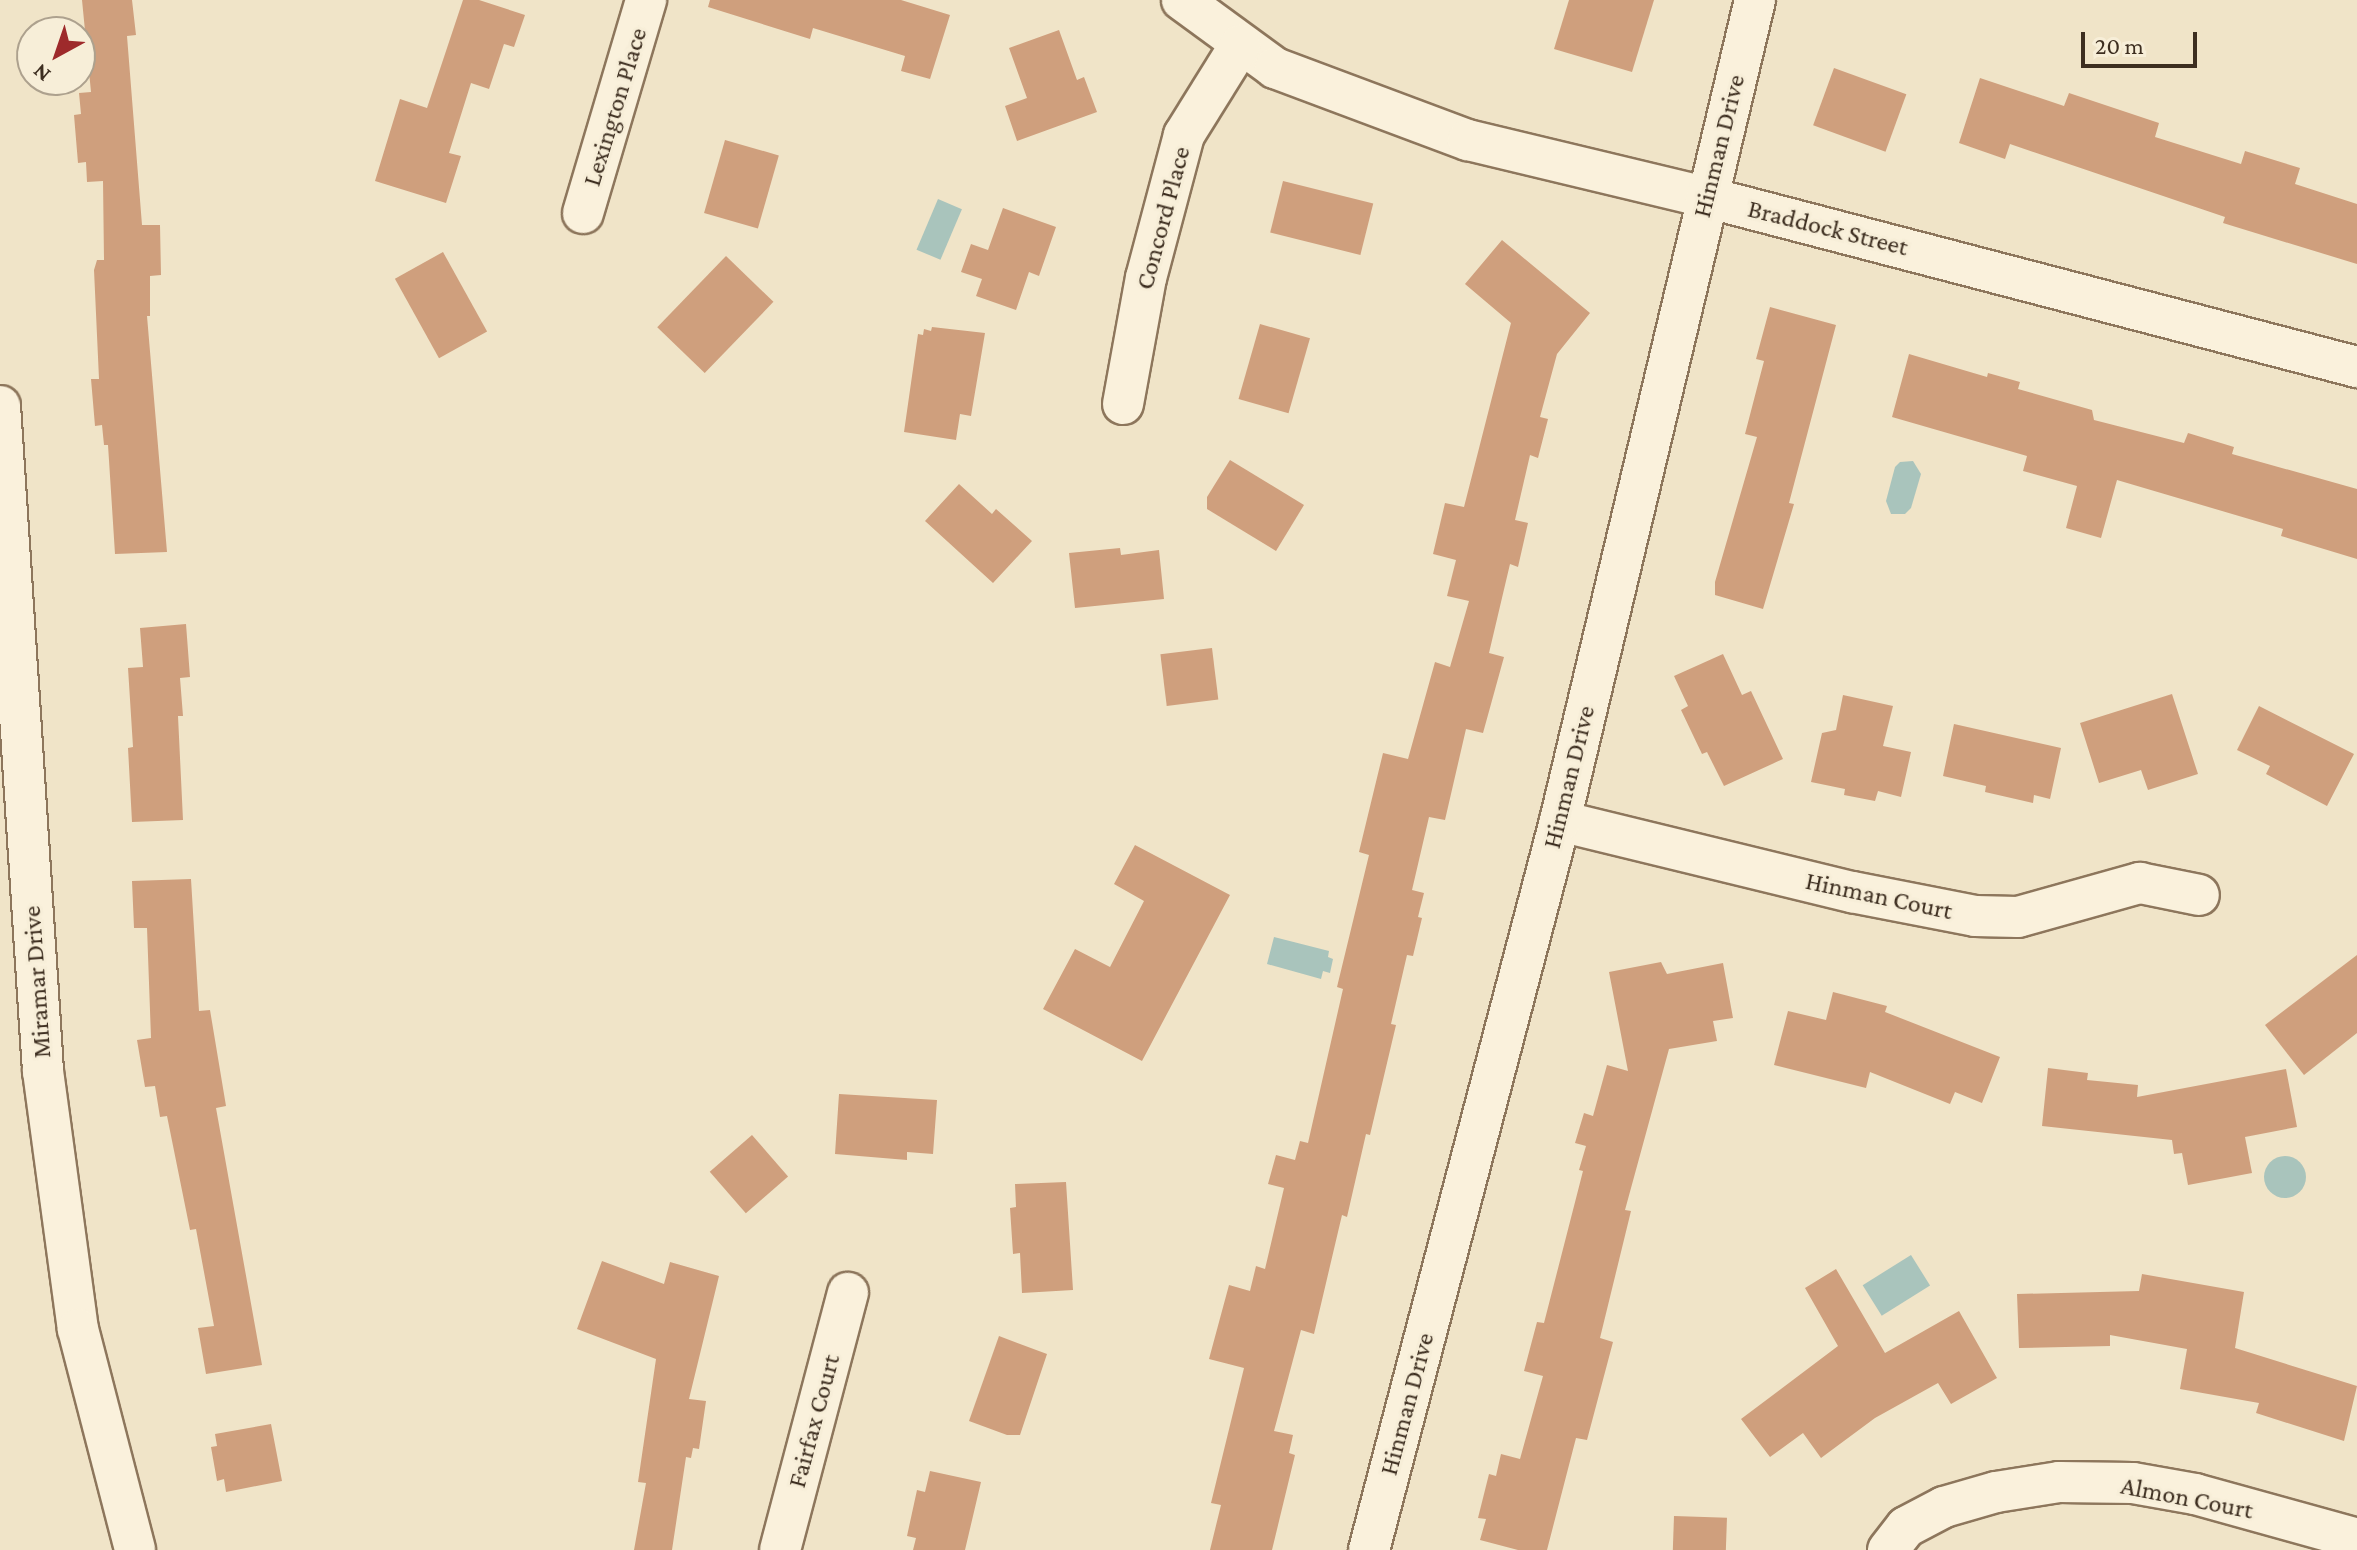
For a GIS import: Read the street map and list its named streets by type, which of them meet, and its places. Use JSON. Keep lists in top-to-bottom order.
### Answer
{
  "streets": {
    "street": [
      "Lexington Place",
      "Hinman Drive",
      "Concord Place",
      "Braddock Street",
      "Hinman Court",
      "Miramar Drive",
      "Fairfax Court",
      "Almon Court"
    ]
  },
  "crossings": [
    ["Hinman Drive", "Braddock Street"],
    ["Hinman Drive", "Hinman Court"],
    ["Concord Place", "Braddock Street"]
  ],
  "scale_bar": "20 m",
  "north": "bottom left"
}
